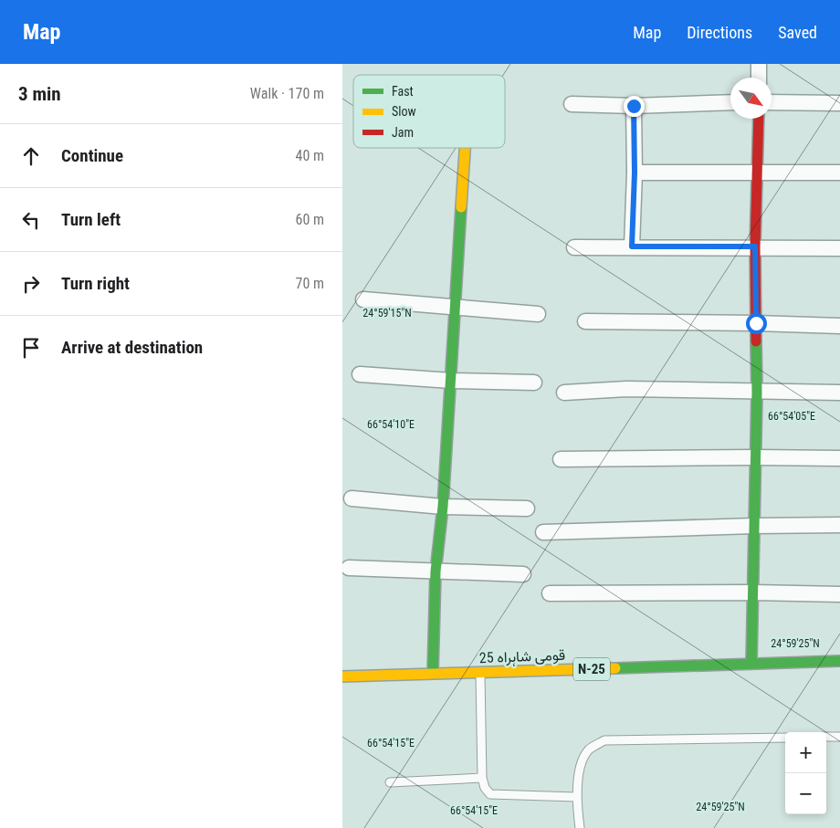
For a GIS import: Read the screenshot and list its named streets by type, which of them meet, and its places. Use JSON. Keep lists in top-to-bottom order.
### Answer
{
  "streets": {
    "main road": ["قومی شاہراہ 25", "N-25"]
  },
  "legend": ["Fast", "Slow", "Jam"],
  "north": "bottom right",
  "page": {
    "header": "Map",
    "nav": ["Map", "Directions", "Saved"],
    "heading": ["3 min", "Walk · 170 m"],
    "list": [
      ["Continue", "40 m"],
      ["Turn left", "60 m"],
      ["Turn right", "70 m"],
      "Arrive at destination"
    ],
    "map_buttons": ["+", "−"]
  },
  "coordinates": [
    "24°59'15\"N",
    "66°54'05\"E",
    "66°54'10\"E",
    "24°59'25\"N",
    "66°54'15\"E"
  ]
}
